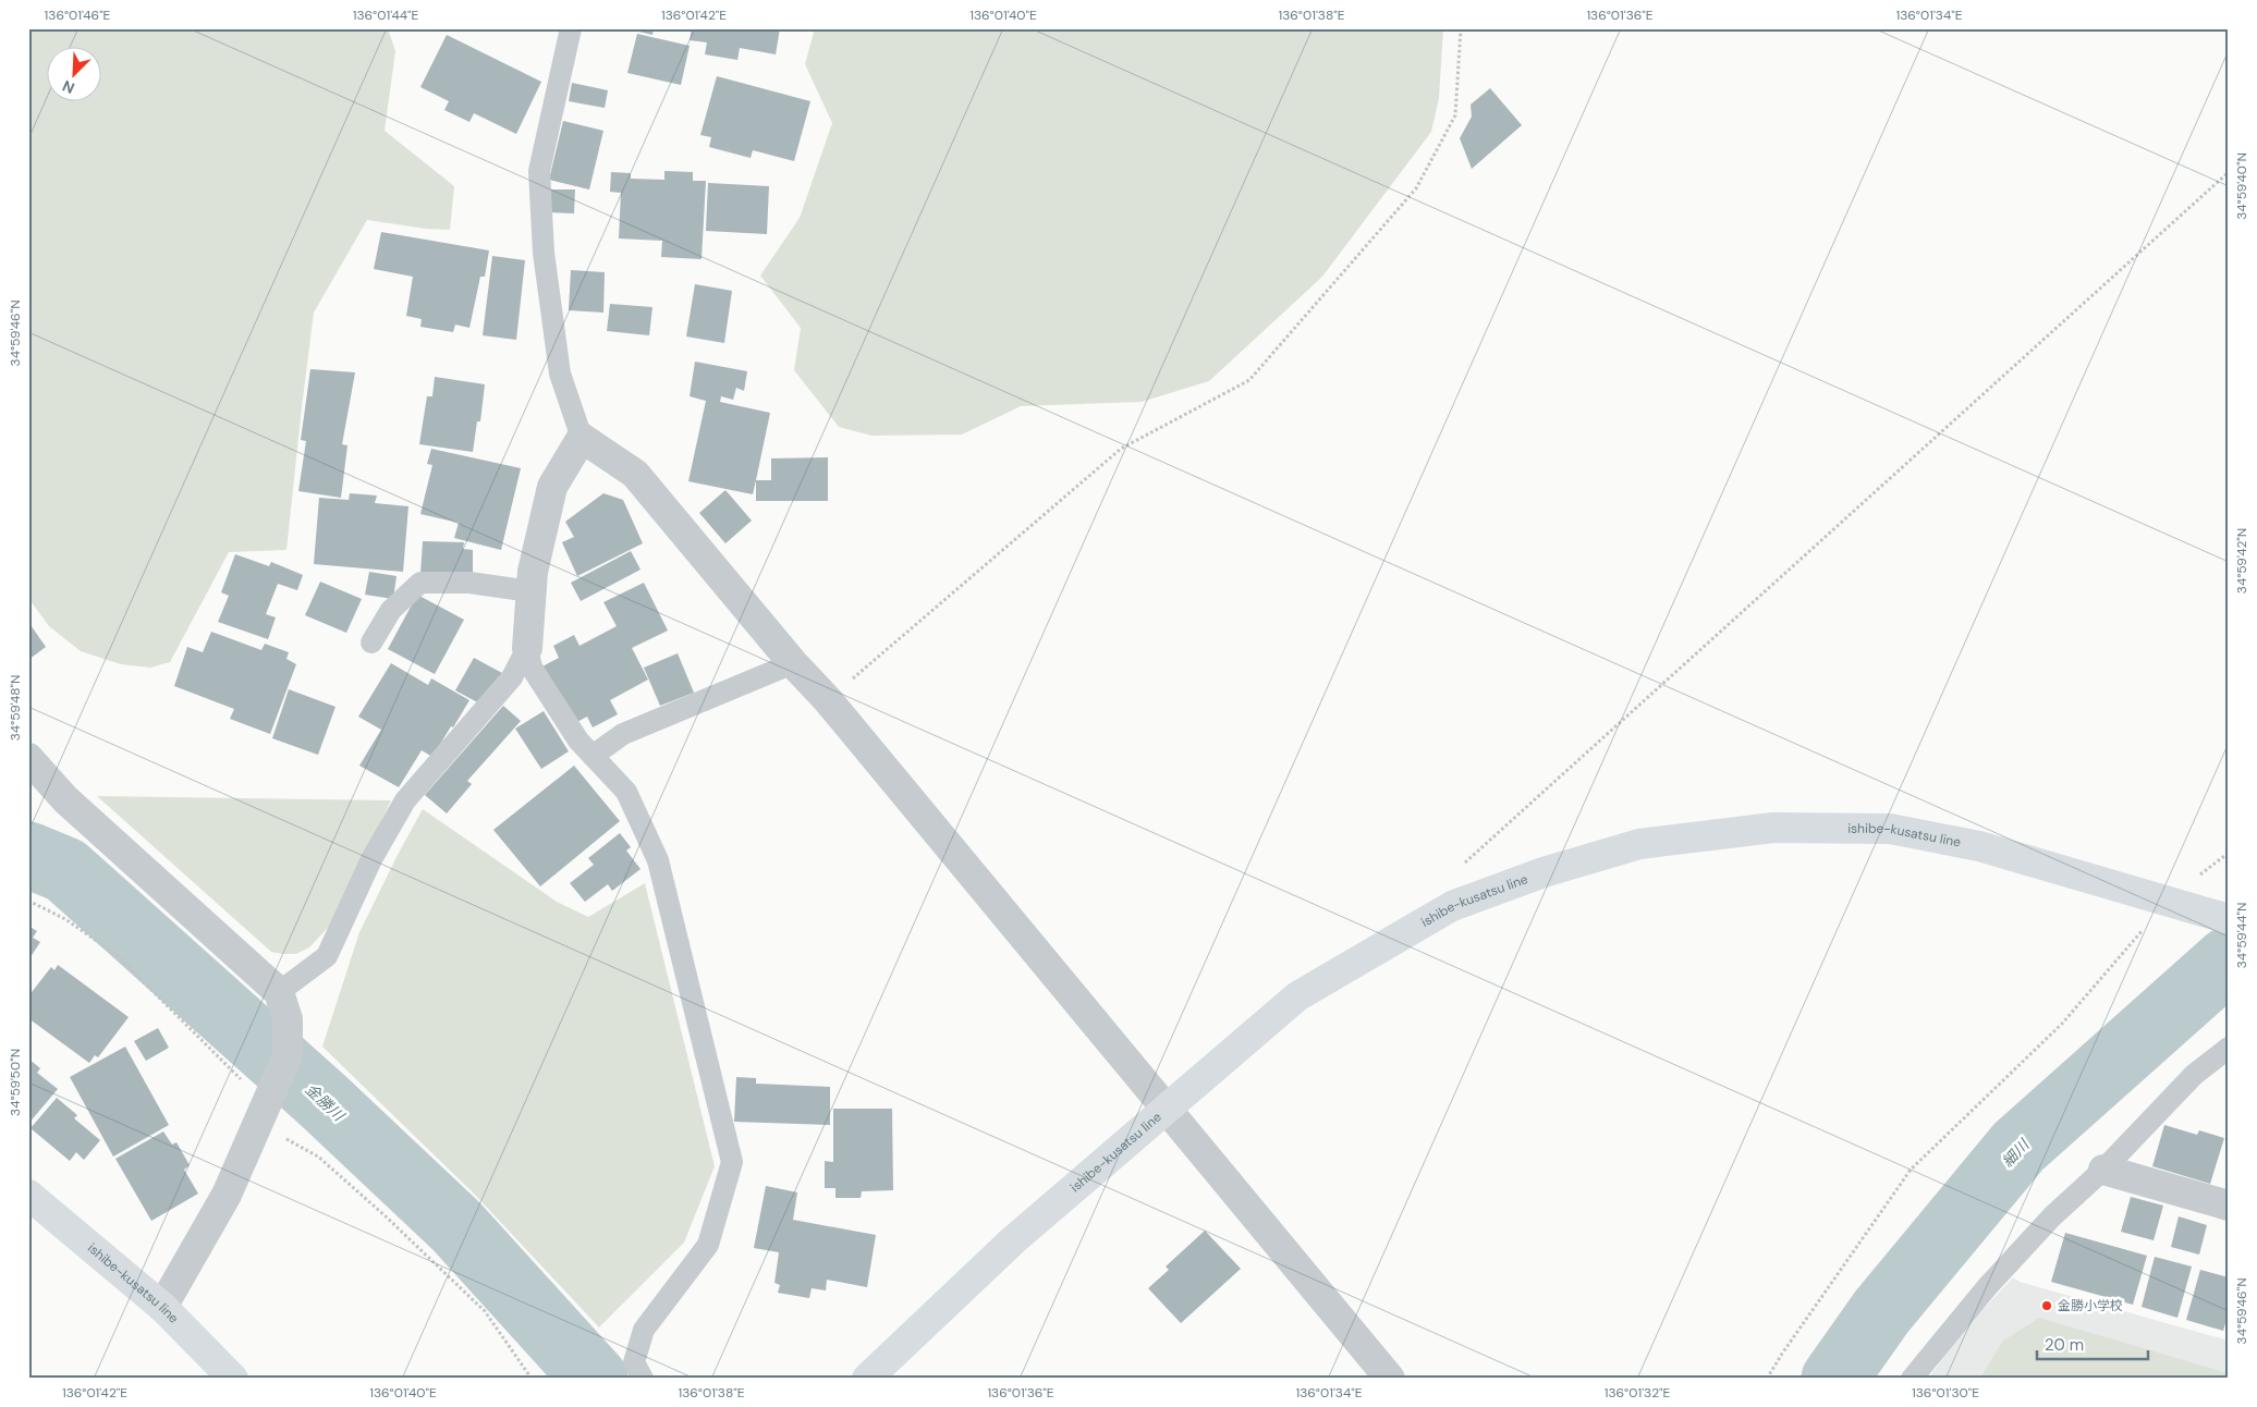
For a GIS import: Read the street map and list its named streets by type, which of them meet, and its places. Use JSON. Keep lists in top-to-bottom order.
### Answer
{
  "streets": {
    "main road": ["ishibe-kusatsu line"]
  },
  "water": ["金勝川", "細川"],
  "places": ["金勝小学校"],
  "scale_bar": "20 m",
  "north": "bottom left",
  "coordinates": [
    "136°01'46\"E",
    "136°01'44\"E",
    "136°01'42\"E",
    "136°01'40\"E",
    "136°01'38\"E",
    "136°01'36\"E",
    "136°01'34\"E",
    "34°59'40\"N",
    "34°59'46\"N",
    "34°59'42\"N",
    "34°59'48\"N",
    "34°59'44\"N",
    "34°59'50\"N",
    "136°01'32\"E",
    "136°01'30\"E"
  ]
}
